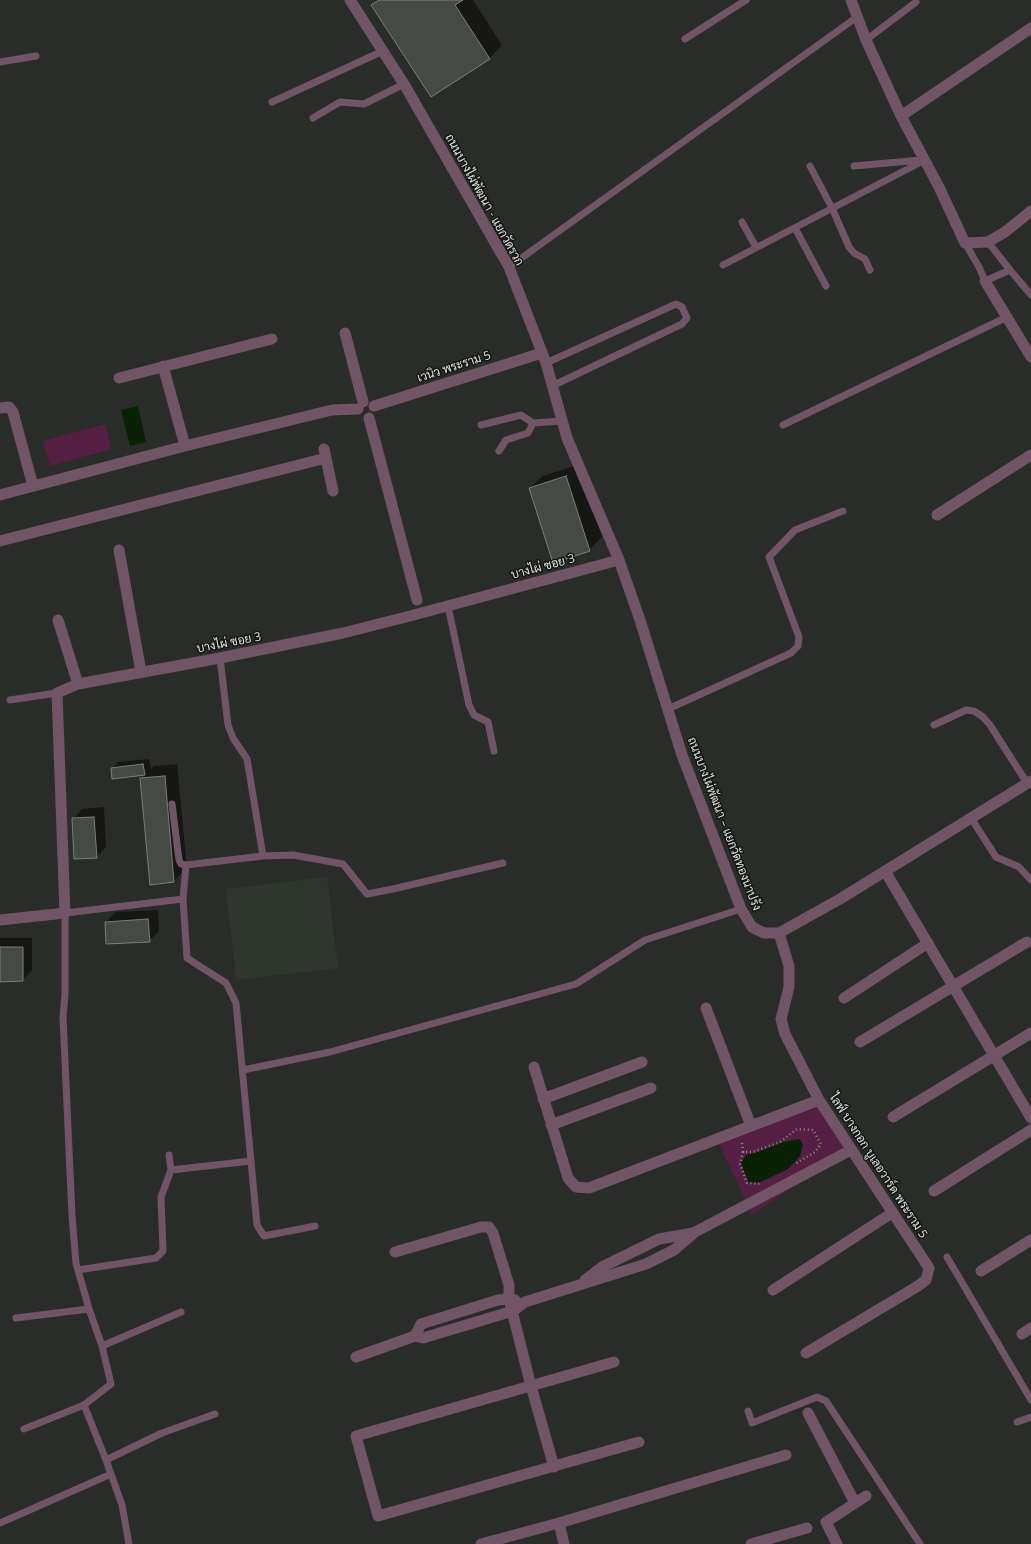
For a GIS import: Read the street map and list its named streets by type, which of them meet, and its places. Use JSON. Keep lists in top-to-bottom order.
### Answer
{
  "streets": {
    "street": [
      "ถนนบางไผ่พัฒนา - แยกวัดรวก",
      "เวนิว พระราม 5",
      "บางไผ่ ซอย 3",
      "ถนนบางไผ่พัฒนา – แยกวัดทองนาปรัง",
      "ไลฟ์ บางกอก บูเลอวาร์ด พระราม 5"
    ]
  },
  "crossings": [
    ["ถนนบางไผ่พัฒนา - แยกวัดรวก", "เวนิว พระราม 5"],
    ["ถนนบางไผ่พัฒนา - แยกวัดรวก", "บางไผ่ ซอย 3"],
    ["ถนนบางไผ่พัฒนา - แยกวัดรวก", "ถนนบางไผ่พัฒนา – แยกวัดทองนาปรัง"],
    ["บางไผ่ ซอย 3", "ถนนบางไผ่พัฒนา – แยกวัดทองนาปรัง"],
    ["ถนนบางไผ่พัฒนา – แยกวัดทองนาปรัง", "ไลฟ์ บางกอก บูเลอวาร์ด พระราม 5"]
  ]
}
